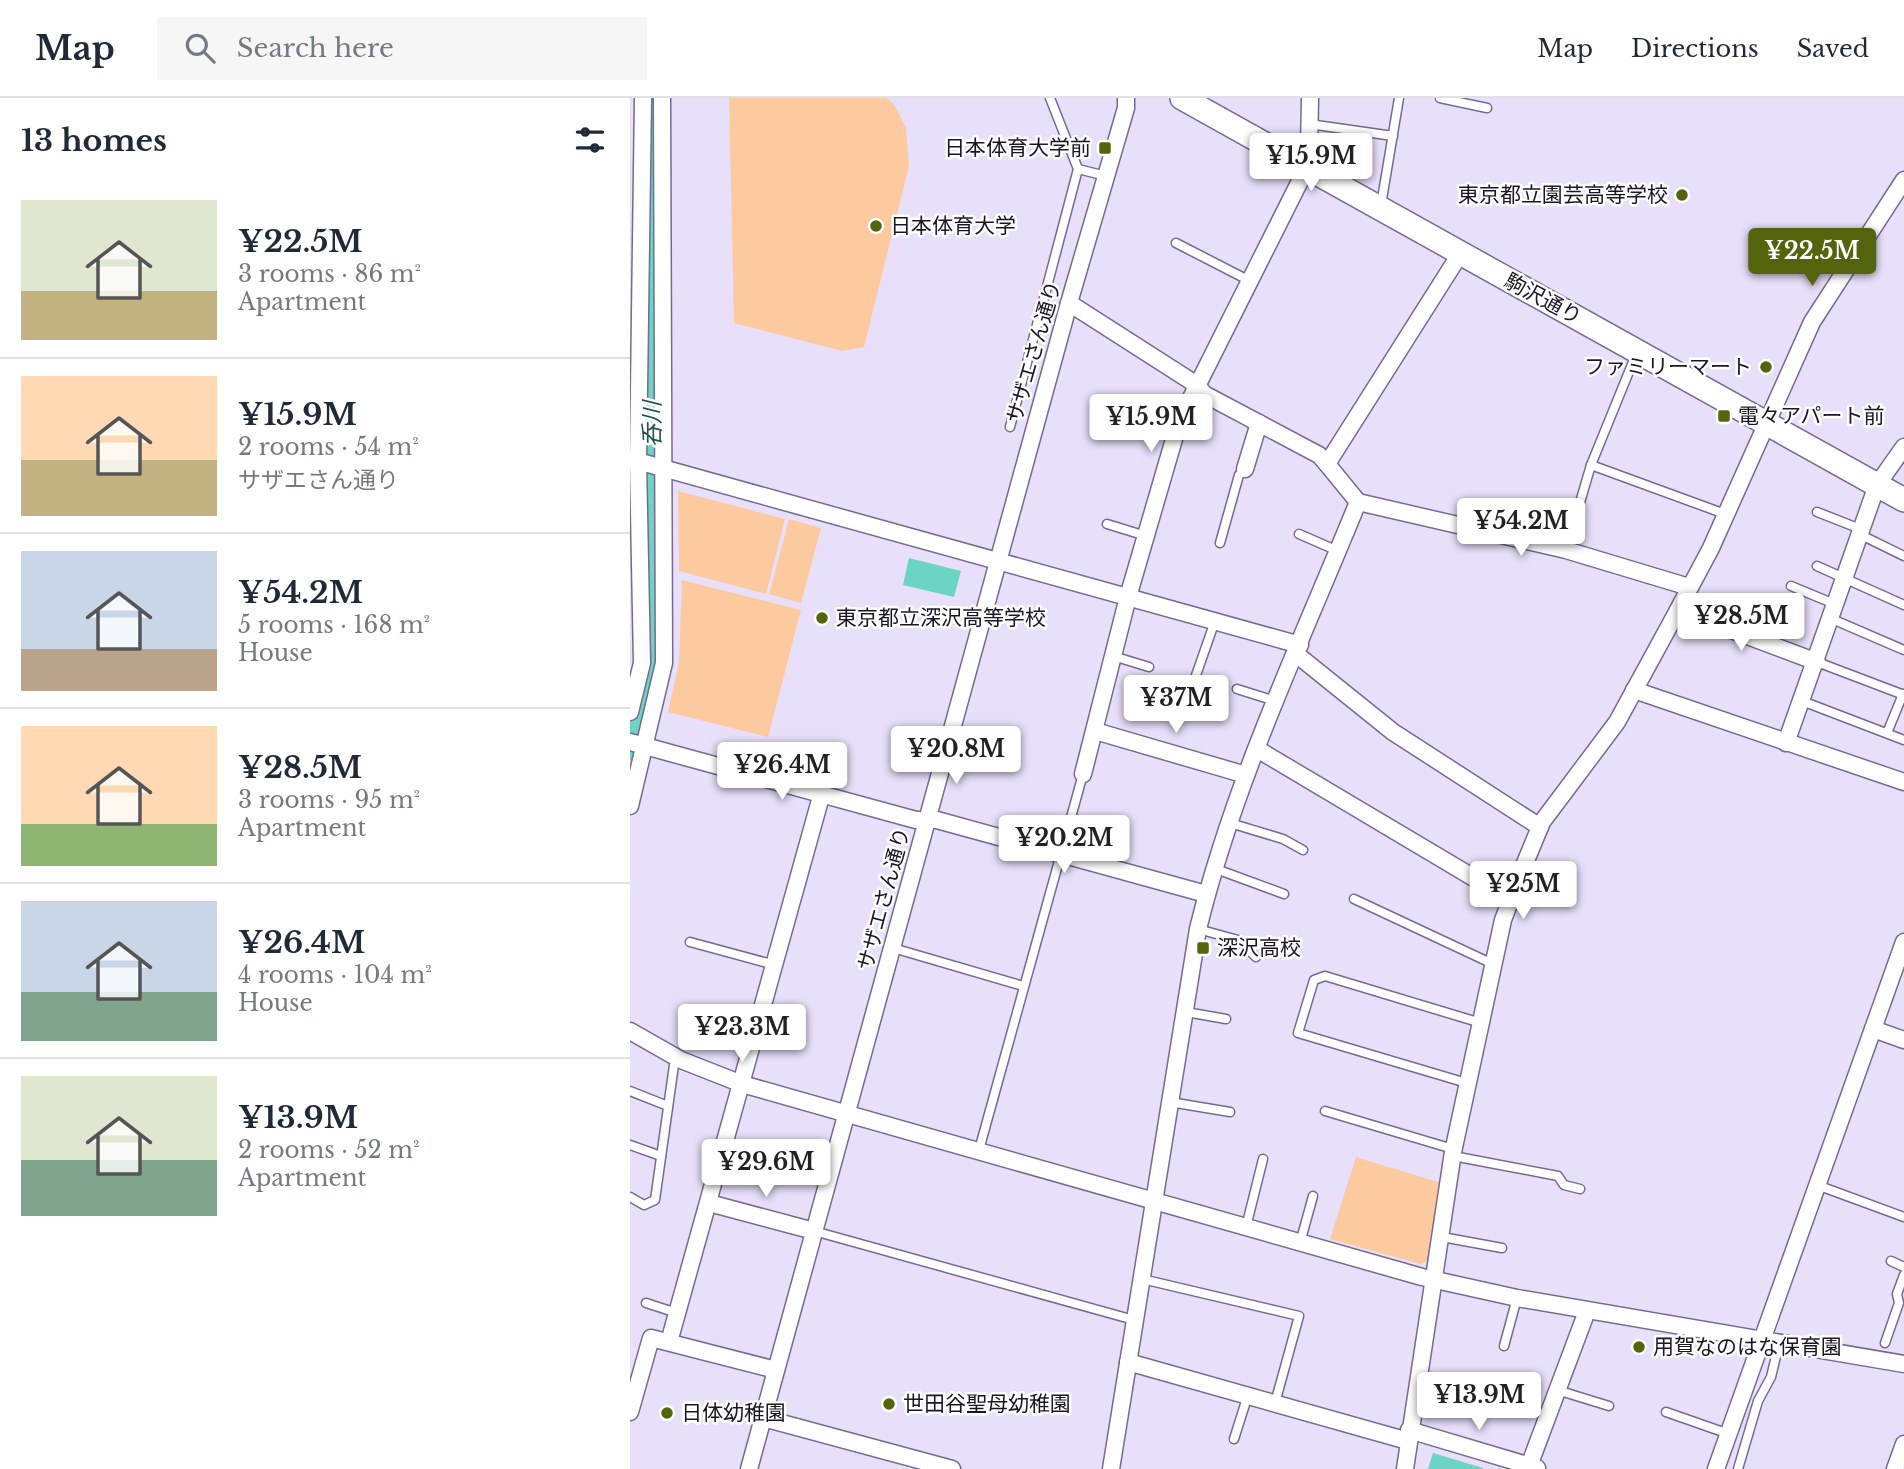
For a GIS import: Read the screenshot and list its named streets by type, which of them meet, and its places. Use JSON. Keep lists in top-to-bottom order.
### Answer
{
  "streets": {
    "main road": ["駒沢通り"],
    "street": ["サザエさん通り"]
  },
  "water": ["呑川"],
  "places": {
    "transit": ["日本体育大学前", "電々アパート前", "深沢高校"],
    "other": [
      "東京都立園芸高等学校",
      "日本体育大学",
      "ファミリーマート",
      "東京都立深沢高等学校",
      "用賀なのはな保育園",
      "世田谷聖母幼稚園",
      "日体幼稚園"
    ]
  },
  "page": {
    "header": "Map",
    "search": "Search here",
    "nav": ["Map", "Directions", "Saved"],
    "heading": "13 homes",
    "price": [
      "¥15.9M",
      "¥22.5M",
      "¥15.9M",
      "¥54.2M",
      "¥28.5M",
      "¥37M",
      "¥20.8M",
      "¥26.4M",
      "¥20.2M",
      "¥25M",
      "¥23.3M",
      "¥29.6M",
      "¥13.9M"
    ],
    "list": [
      {
        "name": "¥22.5M",
        "note": "3 rooms · 86 m² · Apartment"
      },
      {
        "name": "¥15.9M",
        "note": "2 rooms · 54 m² · サザエさん通り"
      },
      {
        "name": "¥54.2M",
        "note": "5 rooms · 168 m² · House"
      },
      {
        "name": "¥28.5M",
        "note": "3 rooms · 95 m² · Apartment"
      },
      {
        "name": "¥26.4M",
        "note": "4 rooms · 104 m² · House"
      },
      {
        "name": "¥13.9M",
        "note": "2 rooms · 52 m² · Apartment"
      }
    ]
  }
}
